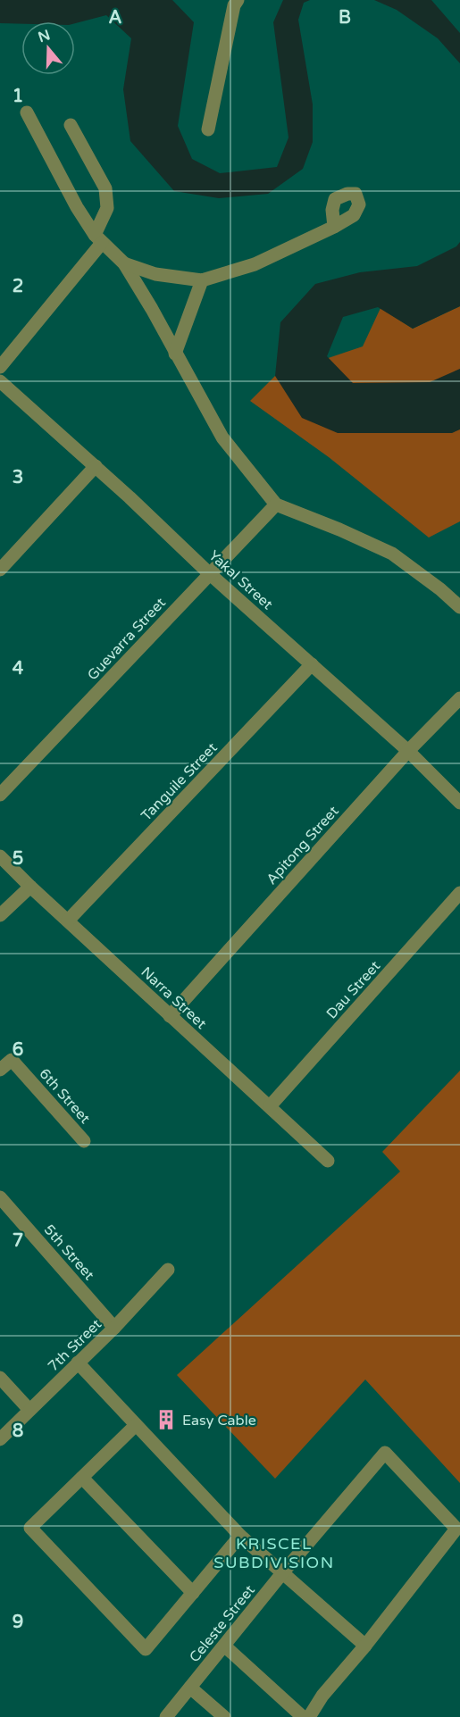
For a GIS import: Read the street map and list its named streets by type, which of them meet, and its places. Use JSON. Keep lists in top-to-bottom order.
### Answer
{
  "streets": {
    "street": [
      "Yakal Street",
      "Guevarra Street",
      "Tanguile Street",
      "Apitong Street",
      "Dau Street",
      "Narra Street",
      "6th Street",
      "5th Street",
      "7th Street",
      "Celeste Street"
    ]
  },
  "crossings": [
    ["Yakal Street", "Guevarra Street"],
    ["Yakal Street", "Tanguile Street"],
    ["Yakal Street", "Apitong Street"],
    ["Tanguile Street", "Narra Street"],
    ["Apitong Street", "Narra Street"],
    ["Dau Street", "Narra Street"],
    ["5th Street", "7th Street"]
  ],
  "districts": ["KRISCEL SUBDIVISION"],
  "places": {
    "building": ["Easy Cable"]
  },
  "north": "top",
  "grid": {
    "columns": ["A", "B"],
    "rows": [
      "1",
      "2",
      "3",
      "4",
      "5",
      "6",
      "7",
      "8",
      "9"
    ]
  }
}
